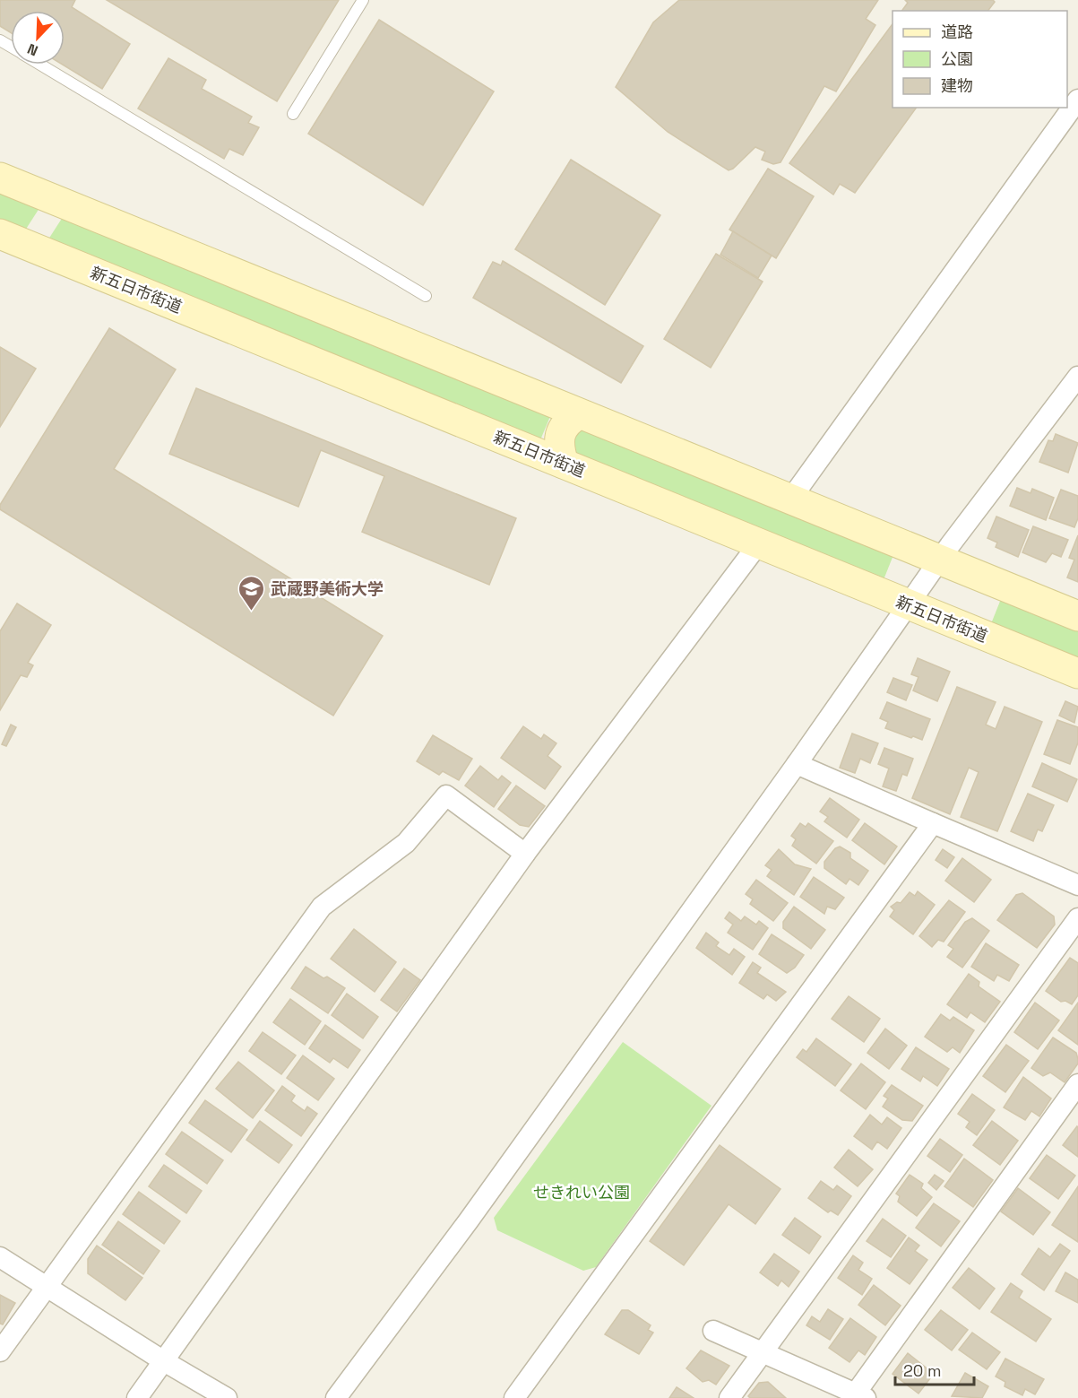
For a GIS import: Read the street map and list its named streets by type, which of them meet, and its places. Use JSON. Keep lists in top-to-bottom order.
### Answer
{
  "streets": {
    "street": ["新五日市街道"]
  },
  "parks": ["せきれい公園"],
  "places": {
    "school or university": ["武蔵野美術大学"]
  },
  "legend": ["道路", "公園", "建物"],
  "scale_bar": "20 m",
  "north": "bottom left"
}
